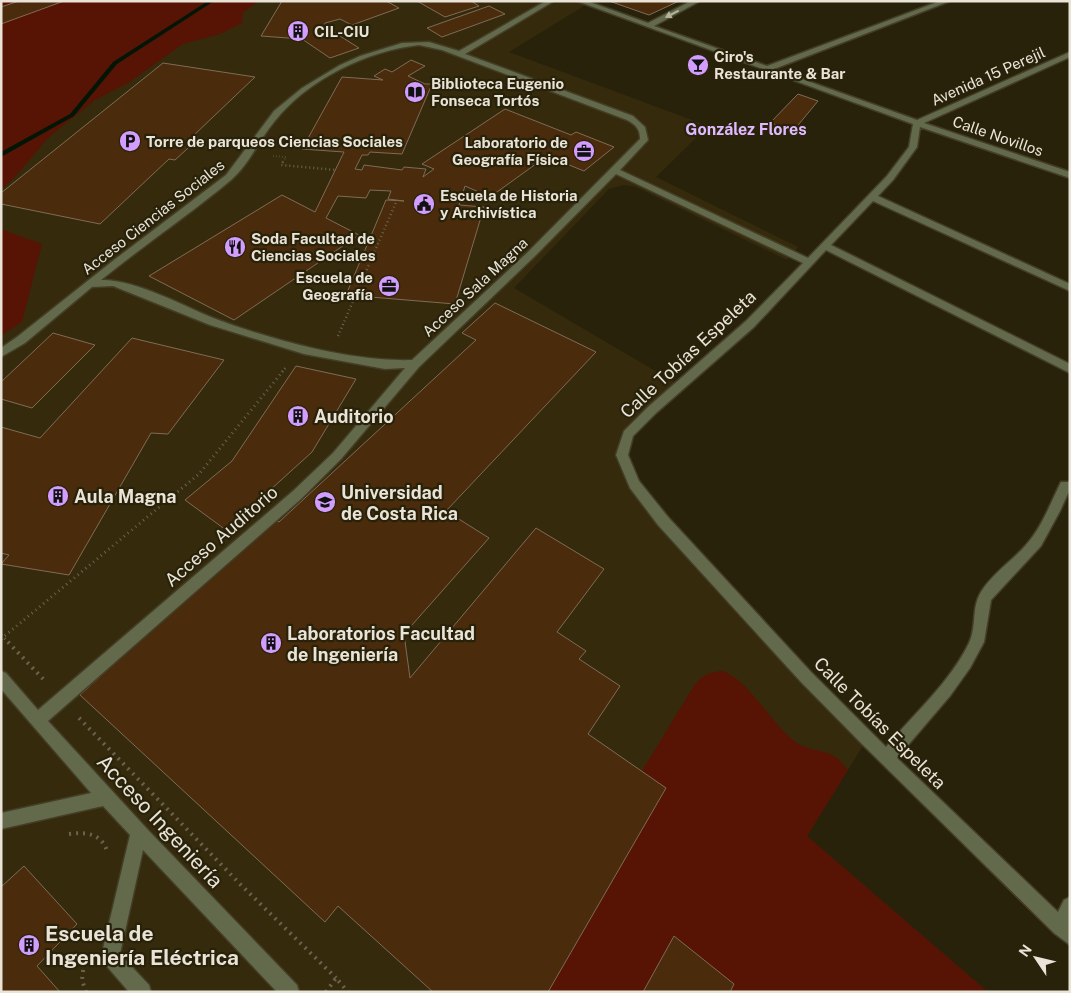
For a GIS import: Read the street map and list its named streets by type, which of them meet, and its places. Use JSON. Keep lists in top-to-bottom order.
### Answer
{
  "streets": {
    "street": [
      "Avenida 15 Perejil",
      "Calle Novillos",
      "Acceso Ciencias Sociales",
      "Acceso Sala Magna",
      "Calle Tobías Espeleta",
      "Acceso Auditorio",
      "Acceso Ingeniería"
    ]
  },
  "crossings": [
    ["Avenida 15 Perejil", "Calle Novillos"],
    ["Avenida 15 Perejil", "Calle Tobías Espeleta"],
    ["Calle Novillos", "Calle Tobías Espeleta"],
    ["Acceso Ciencias Sociales", "Acceso Sala Magna"],
    ["Acceso Sala Magna", "Acceso Auditorio"],
    ["Acceso Auditorio", "Acceso Ingeniería"]
  ],
  "districts": ["González Flores"],
  "places": {
    "building": [
      "CIL-CIU",
      "Auditorio",
      "Aula Magna",
      "Laboratorios Facultad de Ingeniería",
      "Escuela de Ingeniería Eléctrica"
    ],
    "bar": ["Ciro's Restaurante & Bar"],
    "library": ["Biblioteca Eugenio Fonseca Tortós"],
    "parking": ["Torre de parqueos Ciencias Sociales"],
    "office": ["Laboratorio de Geografía Física", "Escuela de Geografía"],
    "public building": ["Escuela de Historia y Archivística"],
    "restaurant": ["Soda Facultad de Ciencias Sociales"],
    "school or university": ["Universidad de Costa Rica"]
  },
  "north": "top left"
}
